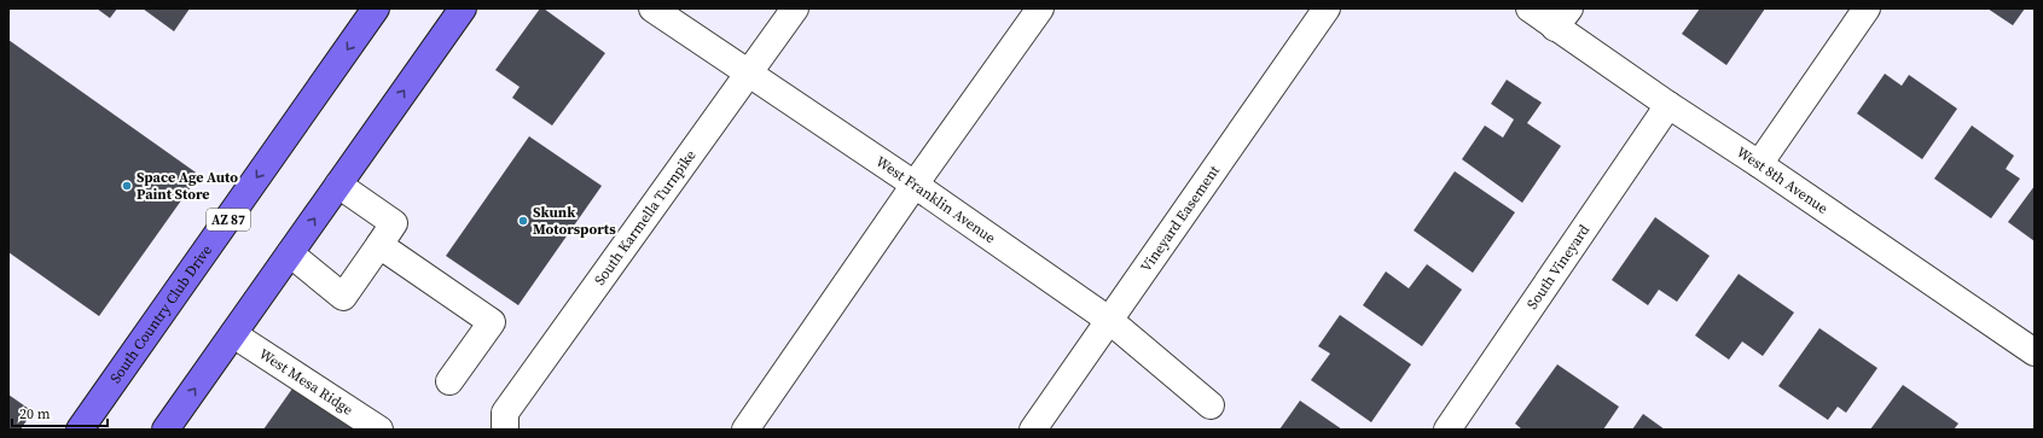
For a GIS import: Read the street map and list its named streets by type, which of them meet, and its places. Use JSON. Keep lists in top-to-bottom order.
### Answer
{
  "streets": {
    "main road": ["AZ 87", "South Country Club Drive"],
    "street": [
      "West 8th Avenue",
      "West Franklin Avenue",
      "South Karmella Turnpike",
      "Vineyard Easement",
      "South Vineyard",
      "West Mesa Ridge"
    ]
  },
  "crossings": [
    ["West 8th Avenue", "South Vineyard"],
    ["West Franklin Avenue", "South Karmella Turnpike"],
    ["West Franklin Avenue", "Vineyard Easement"]
  ],
  "places": ["Space Age Auto Paint Store", "Skunk Motorsports"],
  "scale_bar": "20 m"
}
